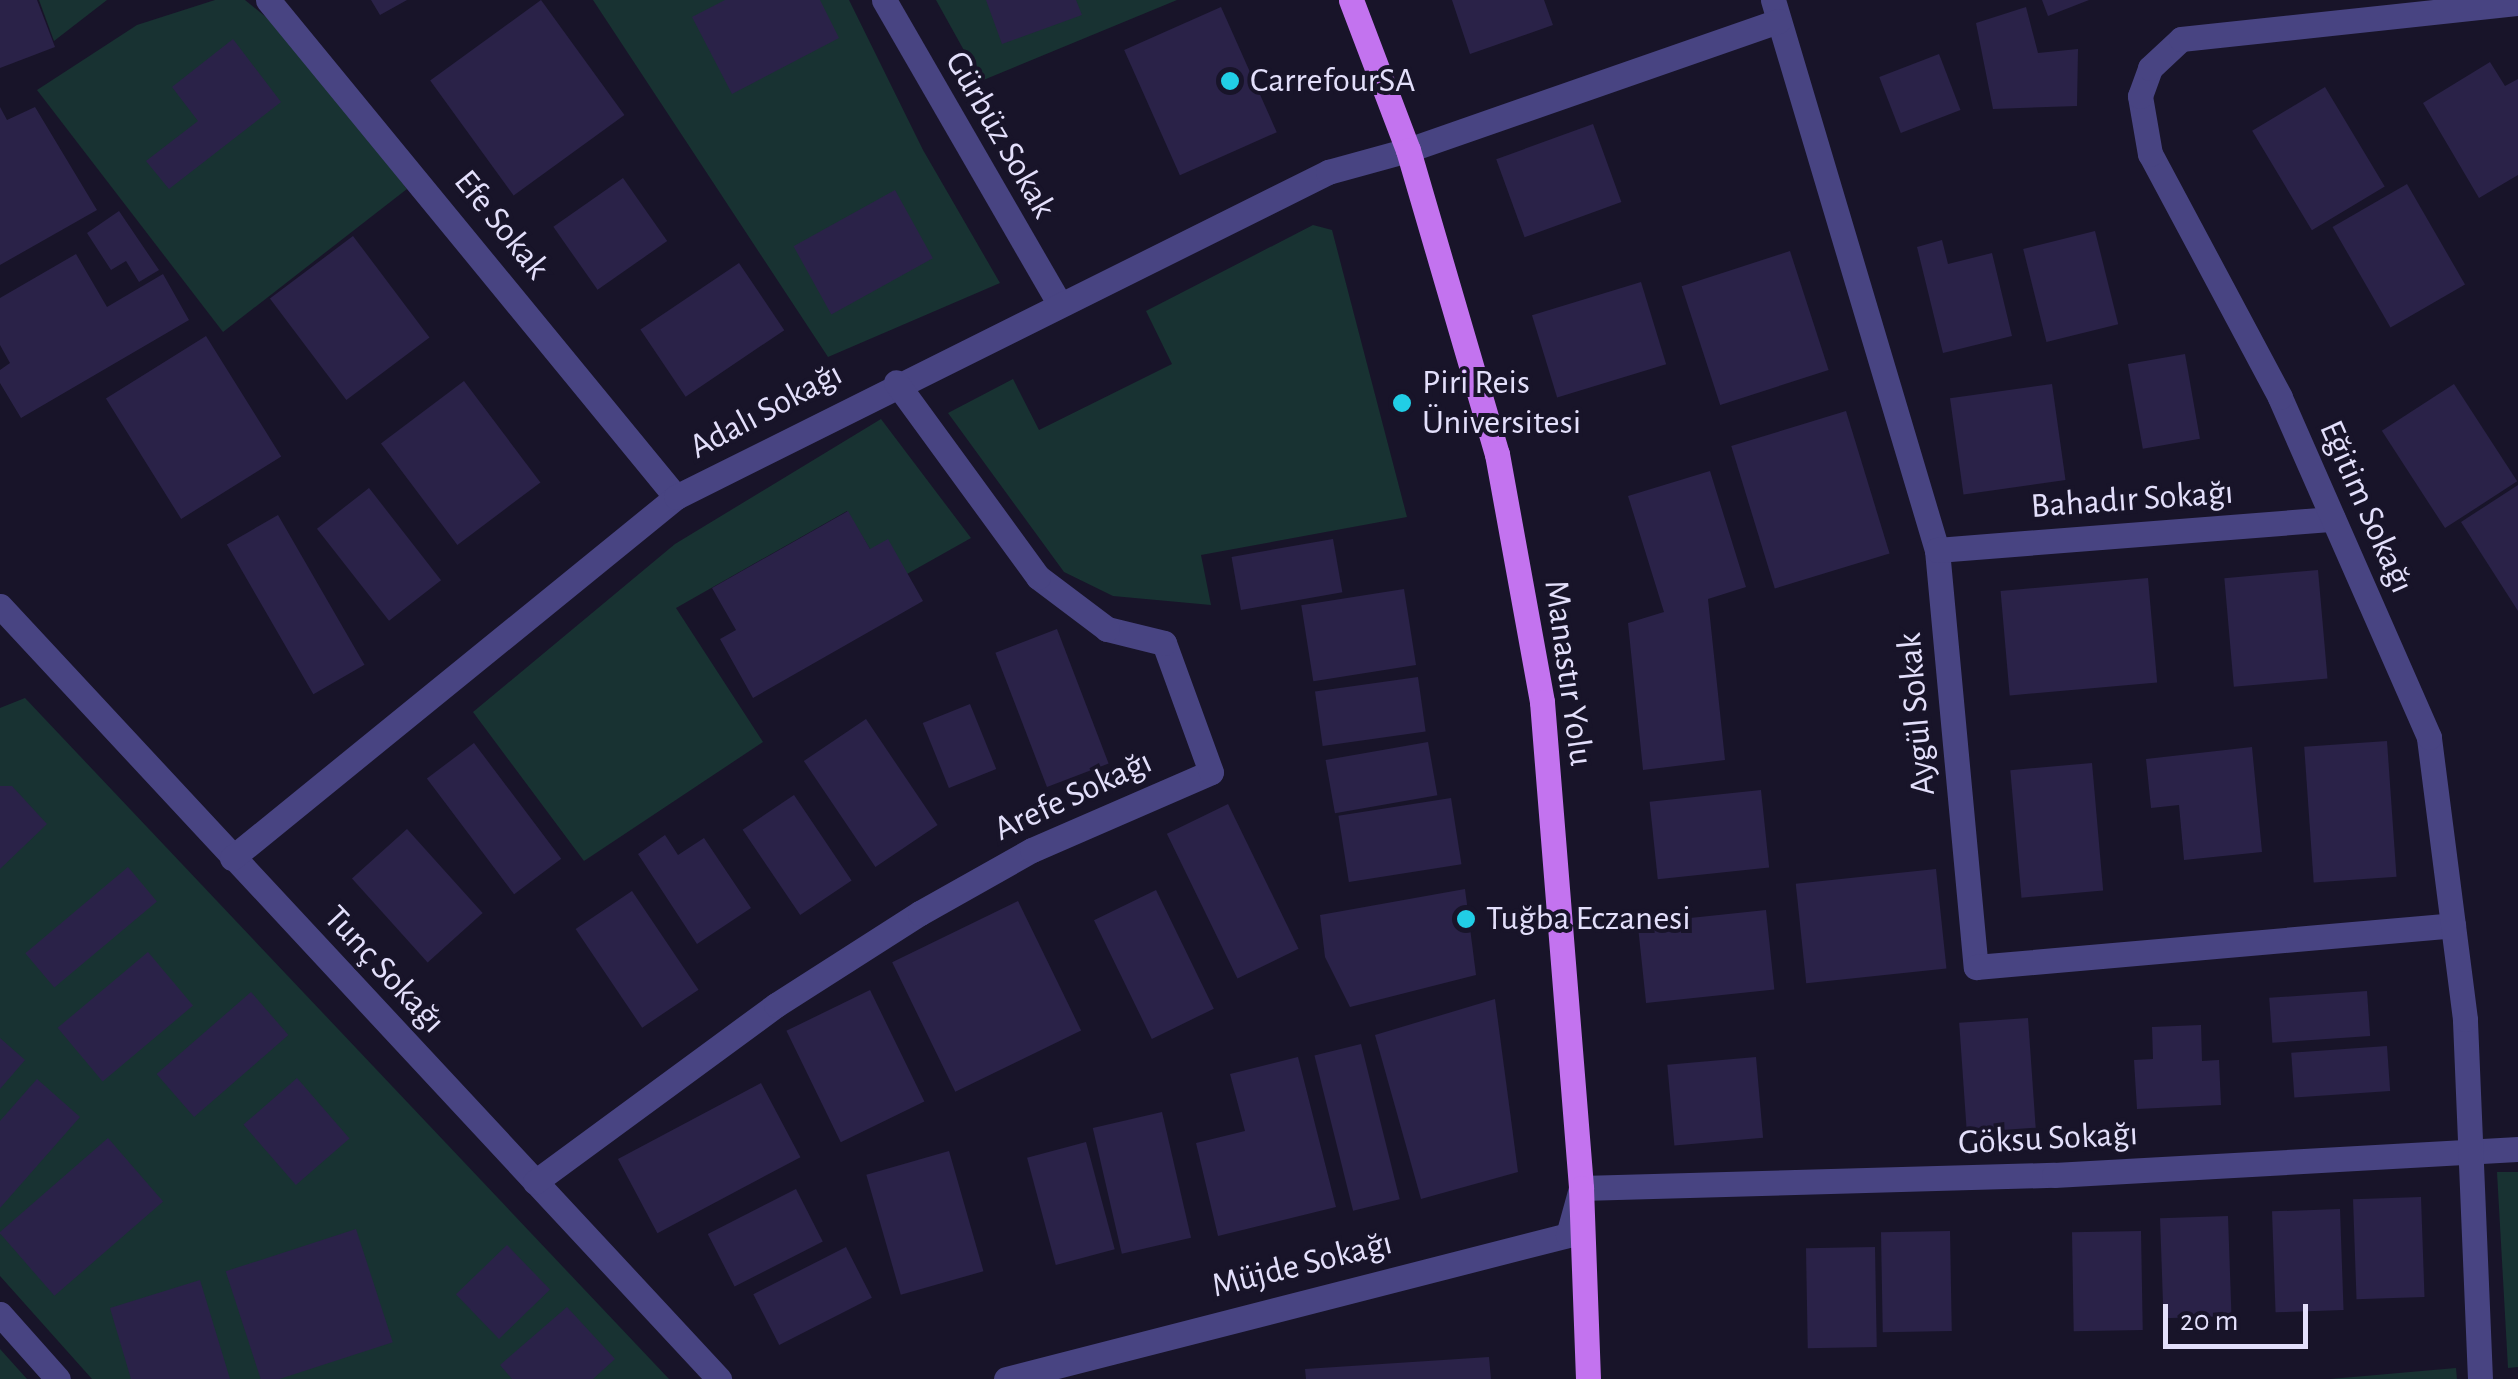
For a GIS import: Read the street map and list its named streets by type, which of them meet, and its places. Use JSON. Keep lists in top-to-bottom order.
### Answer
{
  "streets": {
    "main road": ["Manastır Yolu"],
    "street": [
      "Gürbüz Sokak",
      "Efe Sokak",
      "Adalı Sokağı",
      "Bahadır Sokağı",
      "Eğitim Sokağı",
      "Aygül Sokak",
      "Arefe Sokağı",
      "Tunç Sokağı",
      "Göksu Sokağı",
      "Müjde Sokağı"
    ]
  },
  "crossings": [
    ["Gürbüz Sokak", "Adalı Sokağı"],
    ["Efe Sokak", "Adalı Sokağı"],
    ["Adalı Sokağı", "Manastır Yolu"],
    ["Adalı Sokağı", "Aygül Sokak"],
    ["Adalı Sokağı", "Arefe Sokağı"],
    ["Adalı Sokağı", "Tunç Sokağı"],
    ["Bahadır Sokağı", "Eğitim Sokağı"],
    ["Bahadır Sokağı", "Aygül Sokak"],
    ["Eğitim Sokağı", "Aygül Sokak"],
    ["Eğitim Sokağı", "Göksu Sokağı"],
    ["Manastır Yolu", "Göksu Sokağı"],
    ["Manastır Yolu", "Müjde Sokağı"],
    ["Arefe Sokağı", "Tunç Sokağı"],
    ["Göksu Sokağı", "Müjde Sokağı"]
  ],
  "places": ["CarrefourSA", "Piri Reis Üniversitesi", "Tuğba Eczanesi"],
  "scale_bar": "20 m"
}
